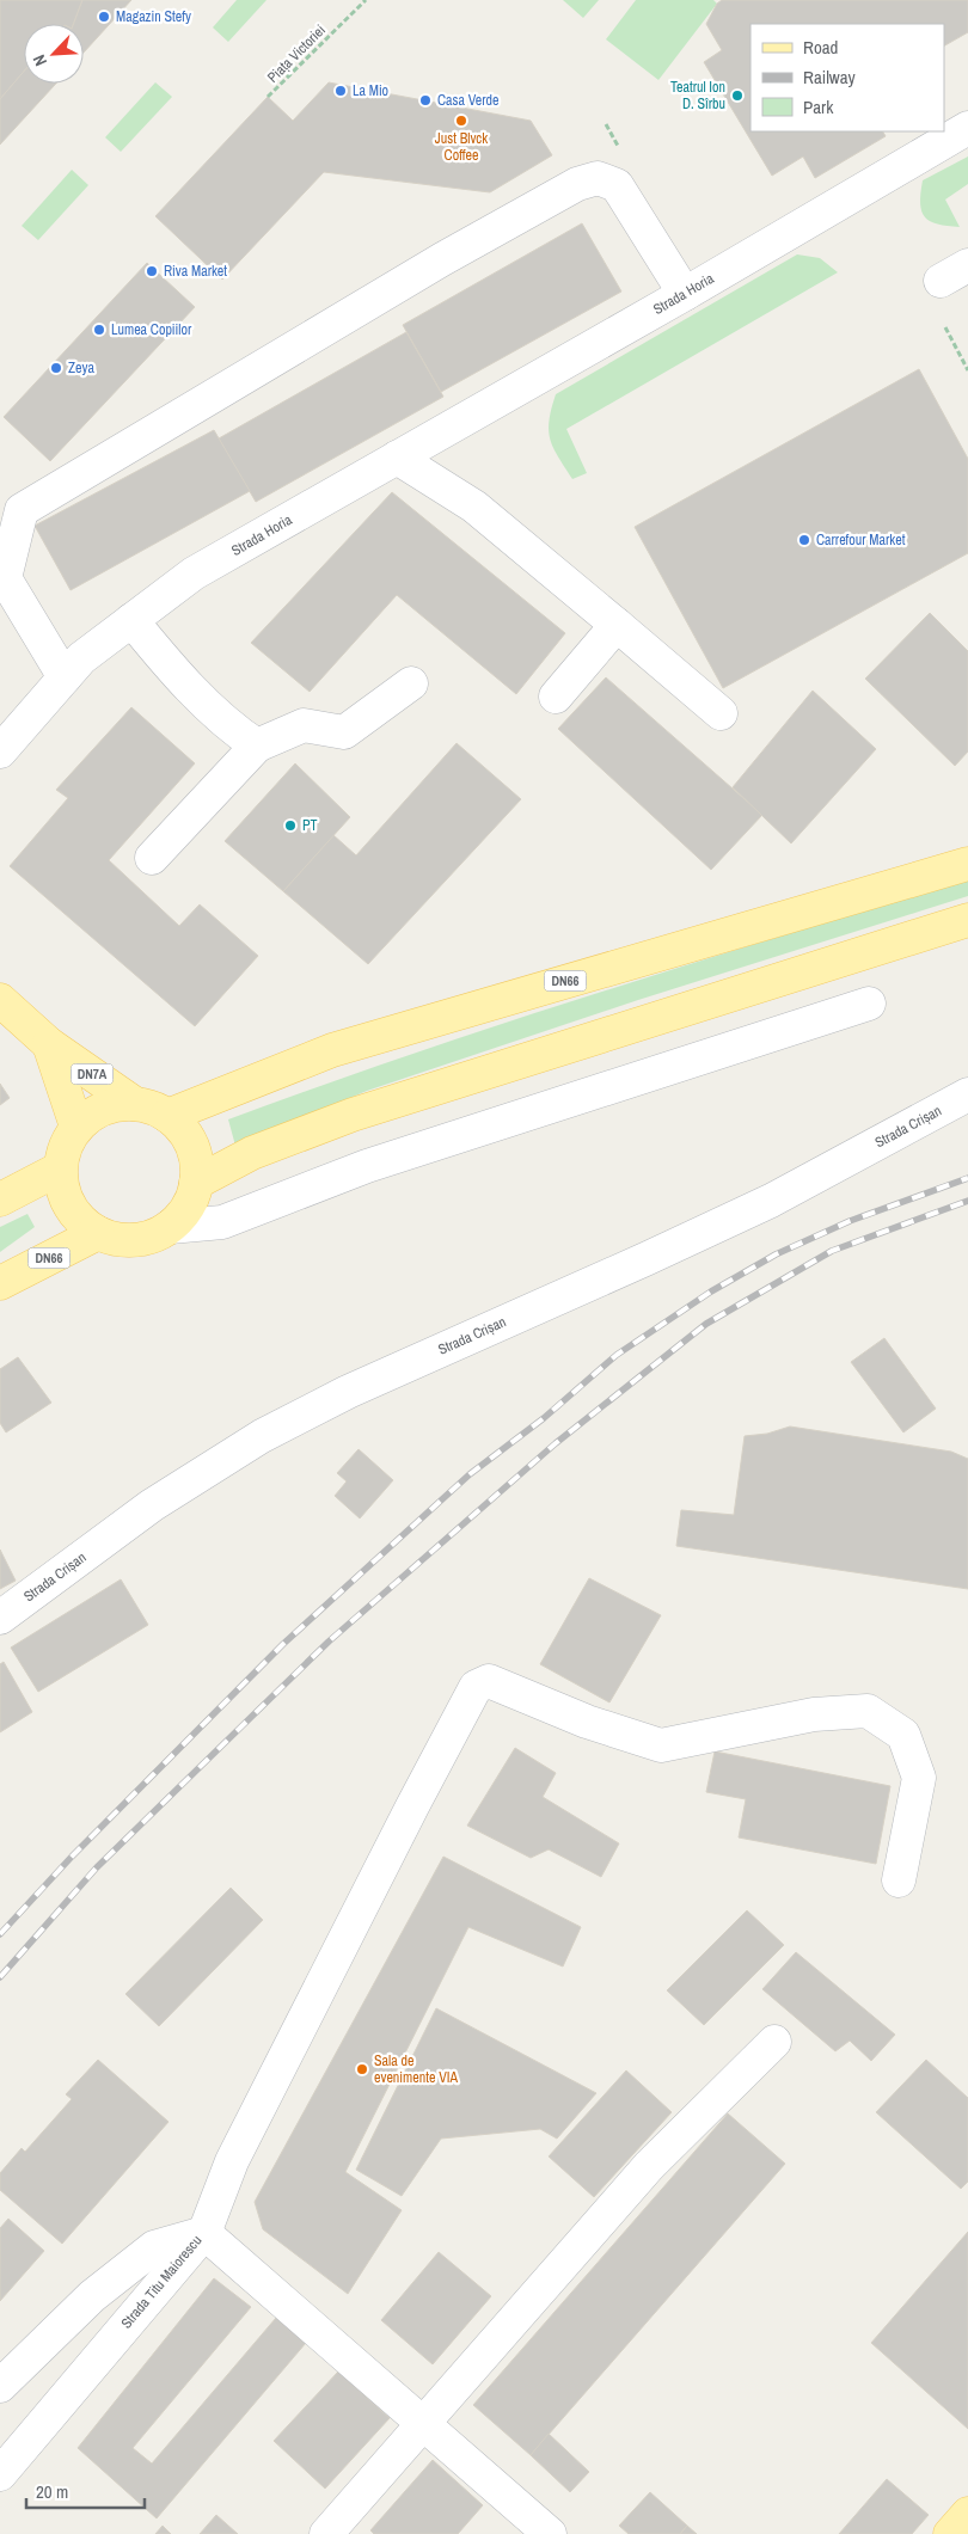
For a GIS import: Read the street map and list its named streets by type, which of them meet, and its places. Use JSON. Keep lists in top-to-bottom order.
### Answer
{
  "streets": {
    "main road": ["DN66", "DN7A"],
    "street": ["Strada Horia", "Strada Crișan", "Strada Titu Maiorescu"],
    "path": ["Piața Victoriei"]
  },
  "crossings": [
    ["DN66", "DN7A"]
  ],
  "places": [
    "Magazin Stefy",
    "La Mio",
    "Teatrul Ion D. Sîrbu",
    "Casa Verde",
    "Just Blvck Coffee",
    "Riva Market",
    "Lumea Copiilor",
    "Zeya",
    "Carrefour Market",
    "PT",
    "Sala de evenimente VIA"
  ],
  "legend": ["Road", "Railway", "Park"],
  "scale_bar": "20 m",
  "north": "bottom left"
}
